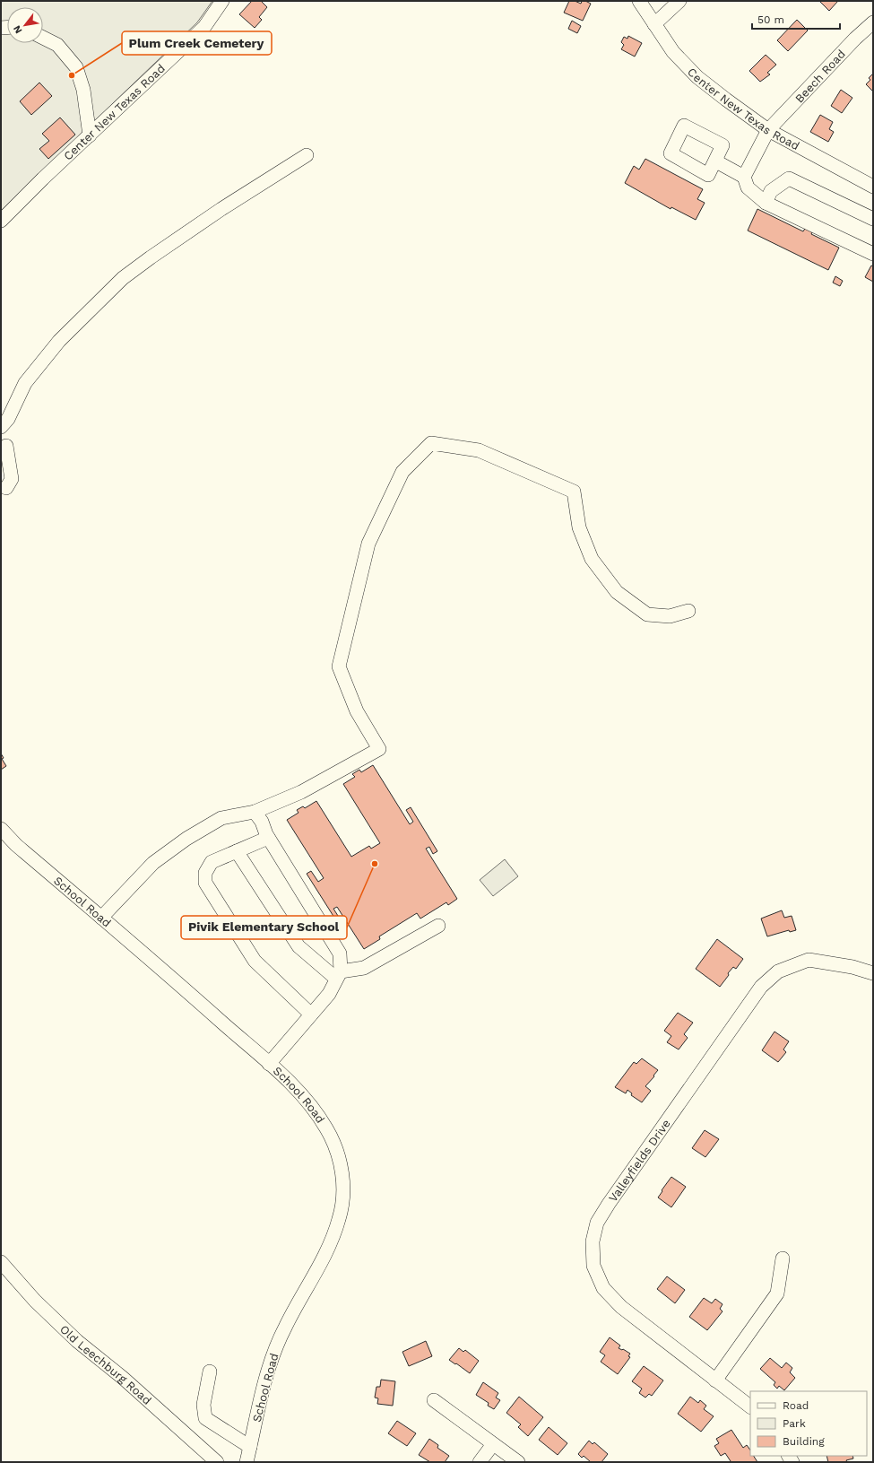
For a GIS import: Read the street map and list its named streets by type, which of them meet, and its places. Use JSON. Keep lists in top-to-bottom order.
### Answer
{
  "streets": {
    "street": [
      "Beech Road",
      "Center New Texas Road",
      "School Road",
      "Valleyfields Drive",
      "Old Leechburg Road"
    ]
  },
  "crossings": [
    ["Beech Road", "Center New Texas Road"]
  ],
  "places": ["Plum Creek Cemetery", "Pivik Elementary School"],
  "legend": ["Road", "Park", "Building"],
  "scale_bar": "50 m",
  "north": "bottom left"
}
